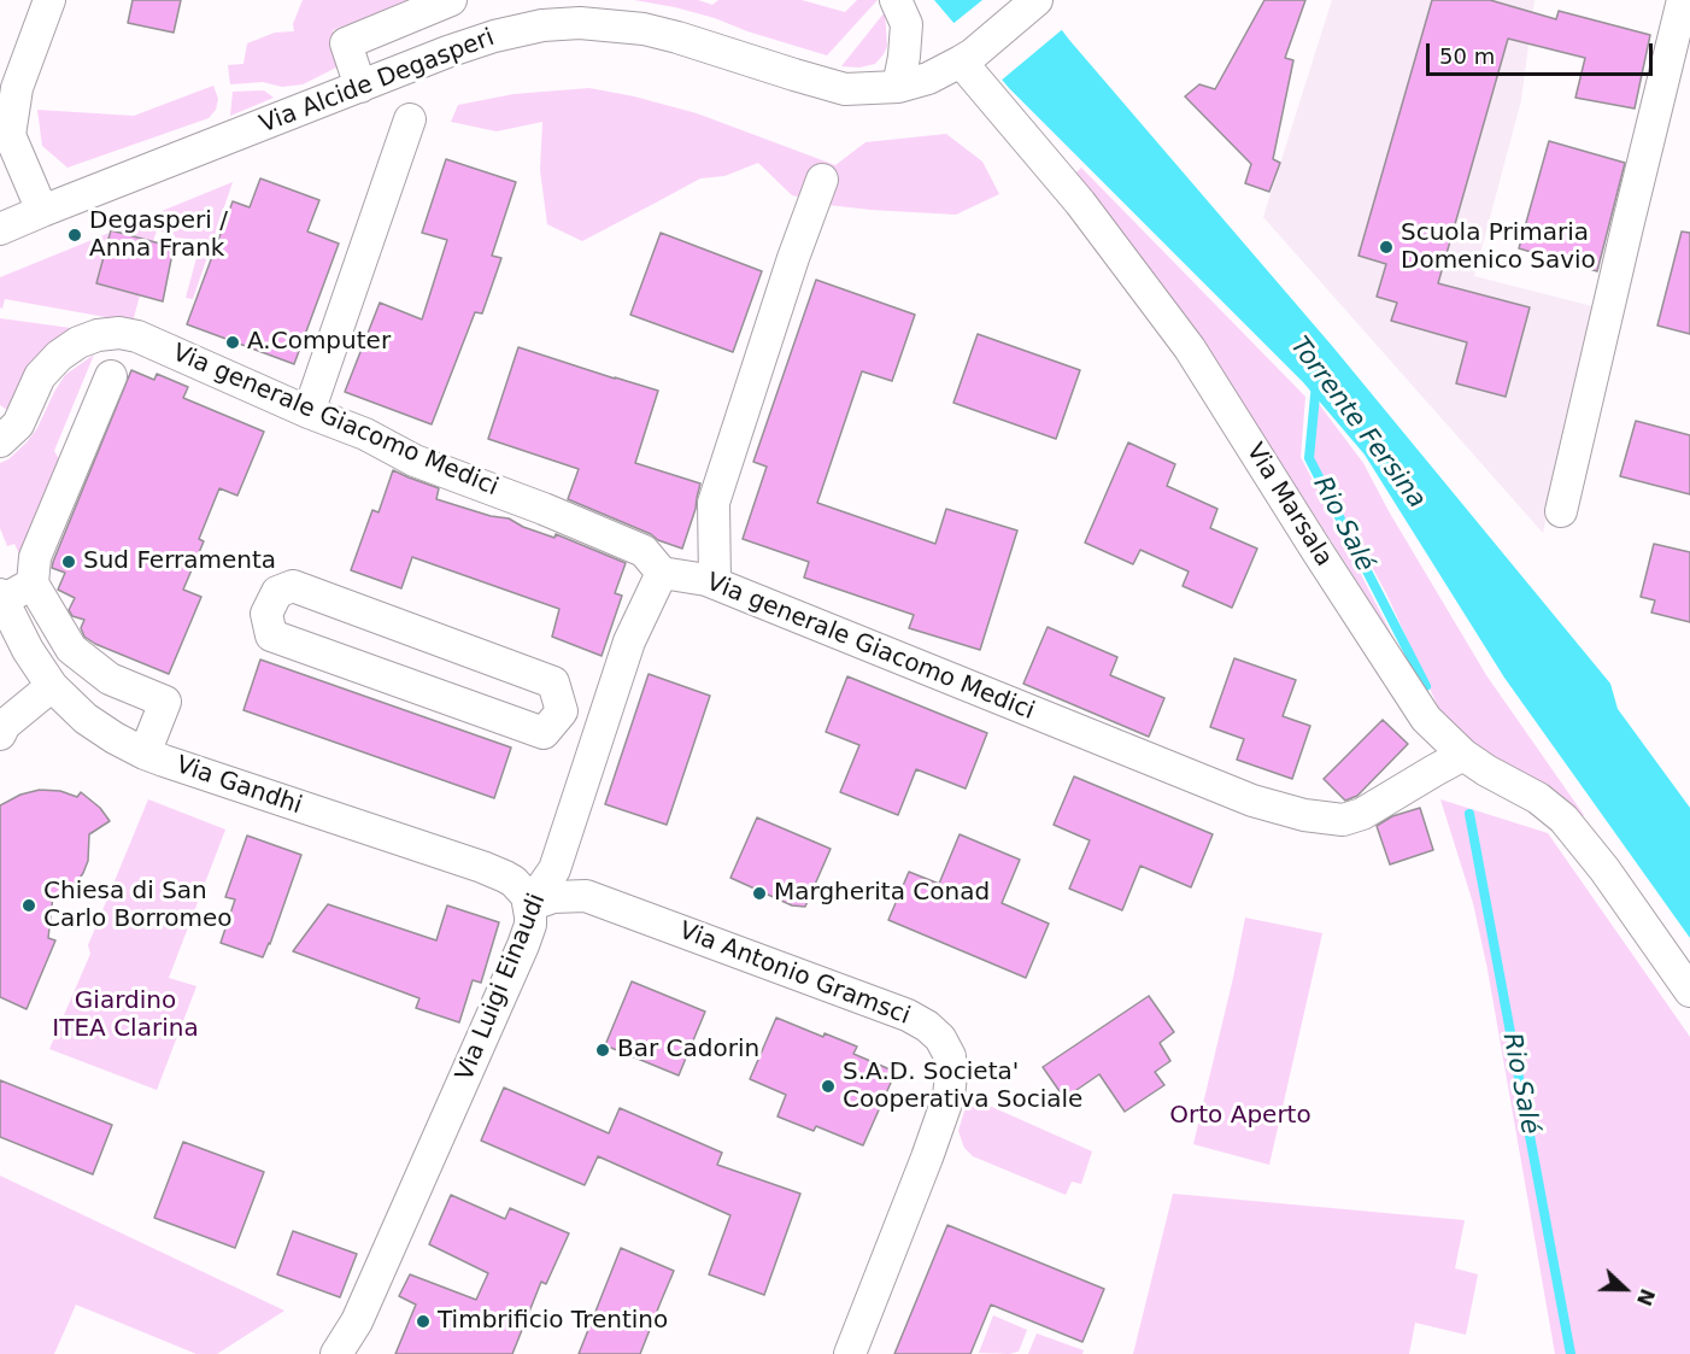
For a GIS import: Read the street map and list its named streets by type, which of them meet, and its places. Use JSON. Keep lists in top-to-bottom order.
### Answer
{
  "streets": {
    "street": [
      "Via Alcide Degasperi",
      "Via generale Giacomo Medici",
      "Via Marsala",
      "Via Gandhi",
      "Via Antonio Gramsci",
      "Via Luigi Einaudi"
    ]
  },
  "crossings": [
    ["Via Alcide Degasperi", "Via Marsala"],
    ["Via generale Giacomo Medici", "Via Marsala"],
    ["Via generale Giacomo Medici", "Via Luigi Einaudi"],
    ["Via Gandhi", "Via Antonio Gramsci"],
    ["Via Gandhi", "Via Luigi Einaudi"],
    ["Via Antonio Gramsci", "Via Luigi Einaudi"]
  ],
  "water": ["Torrente Fersina", "Rio Salé"],
  "parks": ["Giardino ITEA Clarina", "Orto Aperto"],
  "places": [
    "Degasperi / Anna Frank",
    "Scuola Primaria Domenico Savio",
    "A.Computer",
    "Sud Ferramenta",
    "Margherita Conad",
    "Chiesa di San Carlo Borromeo",
    "Bar Cadorin",
    "S.A.D. Societa' Cooperativa Sociale",
    "Timbrificio Trentino"
  ],
  "scale_bar": "50 m",
  "north": "right"
}
